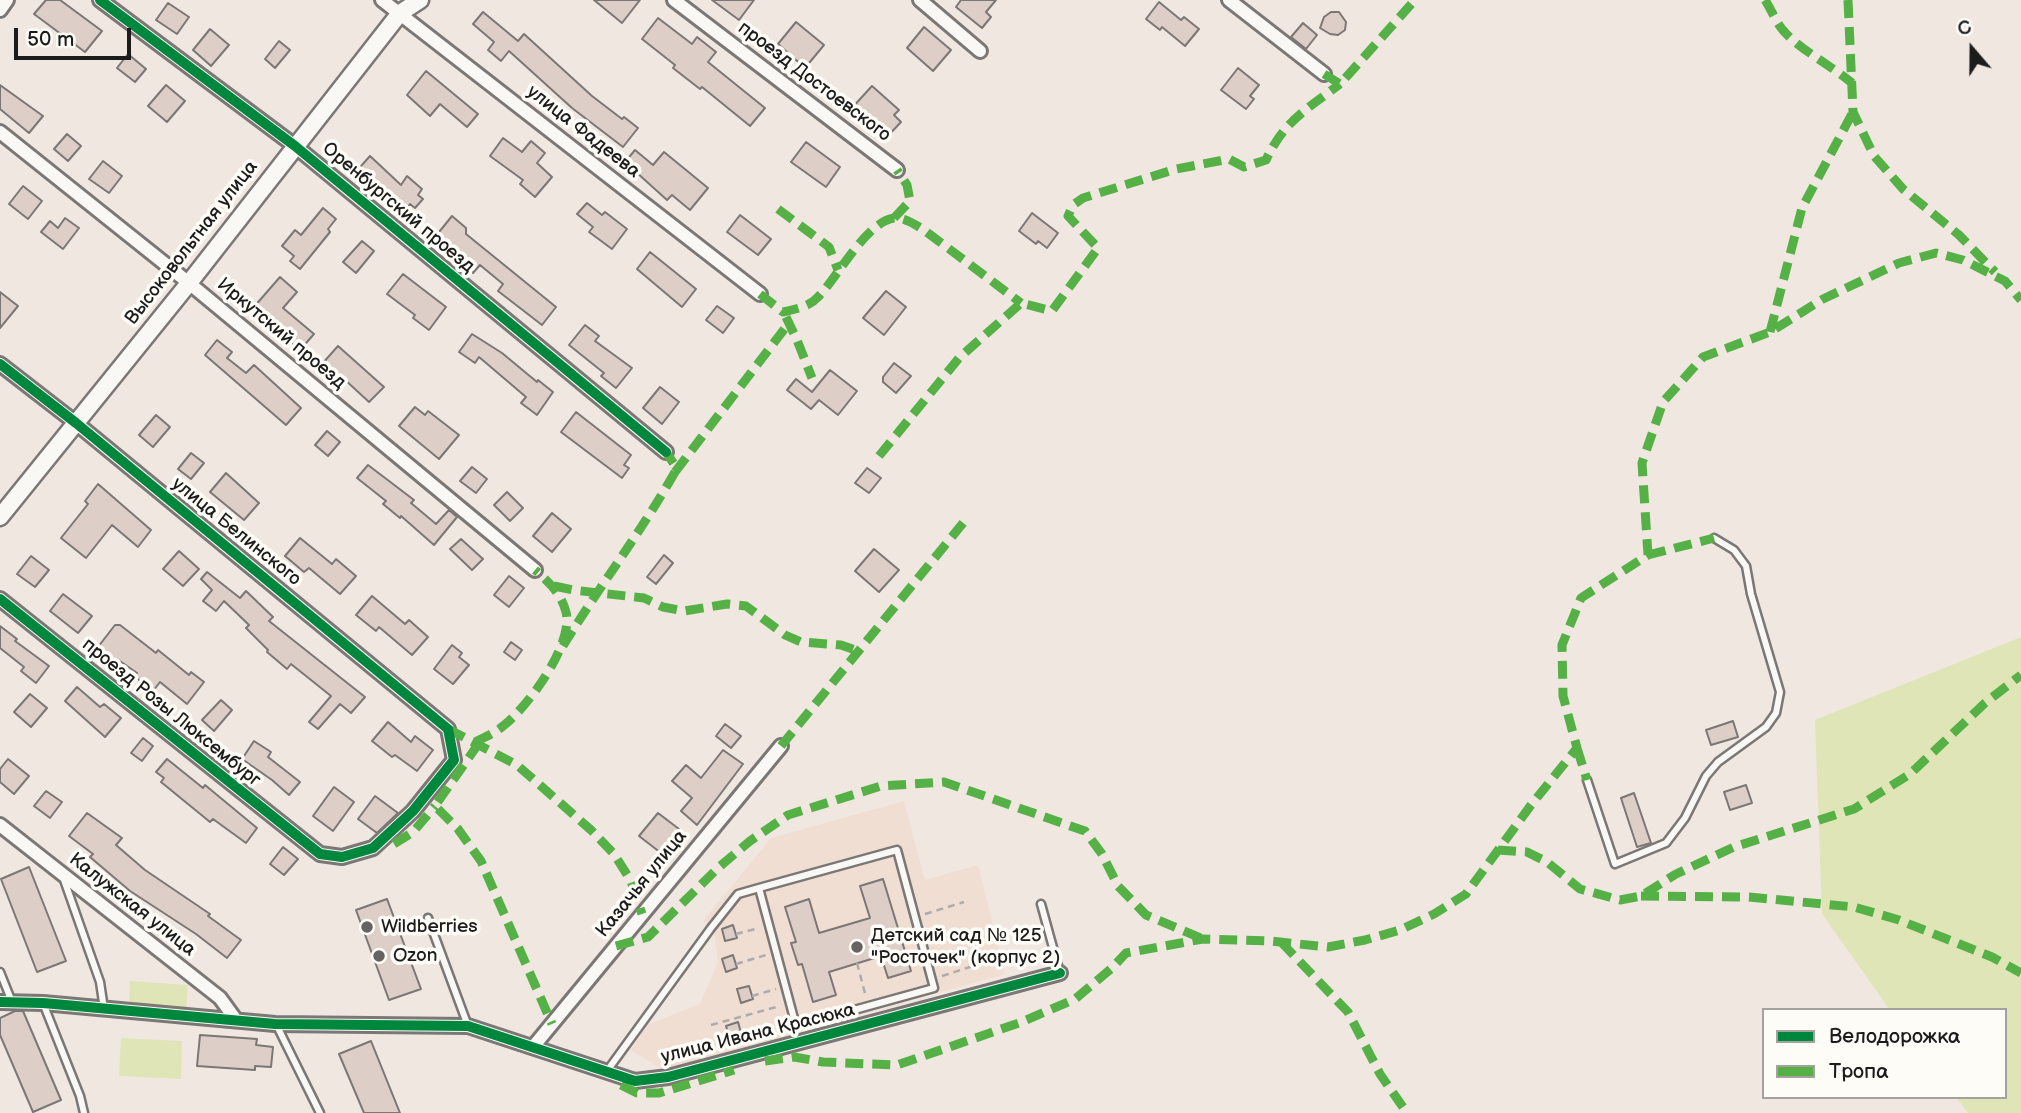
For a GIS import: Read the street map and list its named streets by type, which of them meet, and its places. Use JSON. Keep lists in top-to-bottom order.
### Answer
{
  "streets": {
    "street": [
      "проезд Достоевского",
      "улица Фадеева",
      "Оренбургский проезд",
      "Высоковольтная улица",
      "Иркутский проезд",
      "улица Белинского",
      "проезд Розы Люксембург",
      "Казачья улица",
      "Калужская улица",
      "улица Ивана Красюка"
    ]
  },
  "crossings": [
    ["улица Фадеева", "Высоковольтная улица"],
    ["Оренбургский проезд", "Высоковольтная улица"],
    ["Высоковольтная улица", "Иркутский проезд"],
    ["Высоковольтная улица", "улица Белинского"],
    ["улица Белинского", "проезд Розы Люксембург"],
    ["Казачья улица", "улица Ивана Красюка"],
    ["Калужская улица", "улица Ивана Красюка"]
  ],
  "places": ["Wildberries", "Детский сад № 125 \"Росточек\" (корпус 2)", "Ozon"],
  "legend": ["Велодорожка", "Тропа"],
  "scale_bar": "50 m",
  "north": "top"
}
